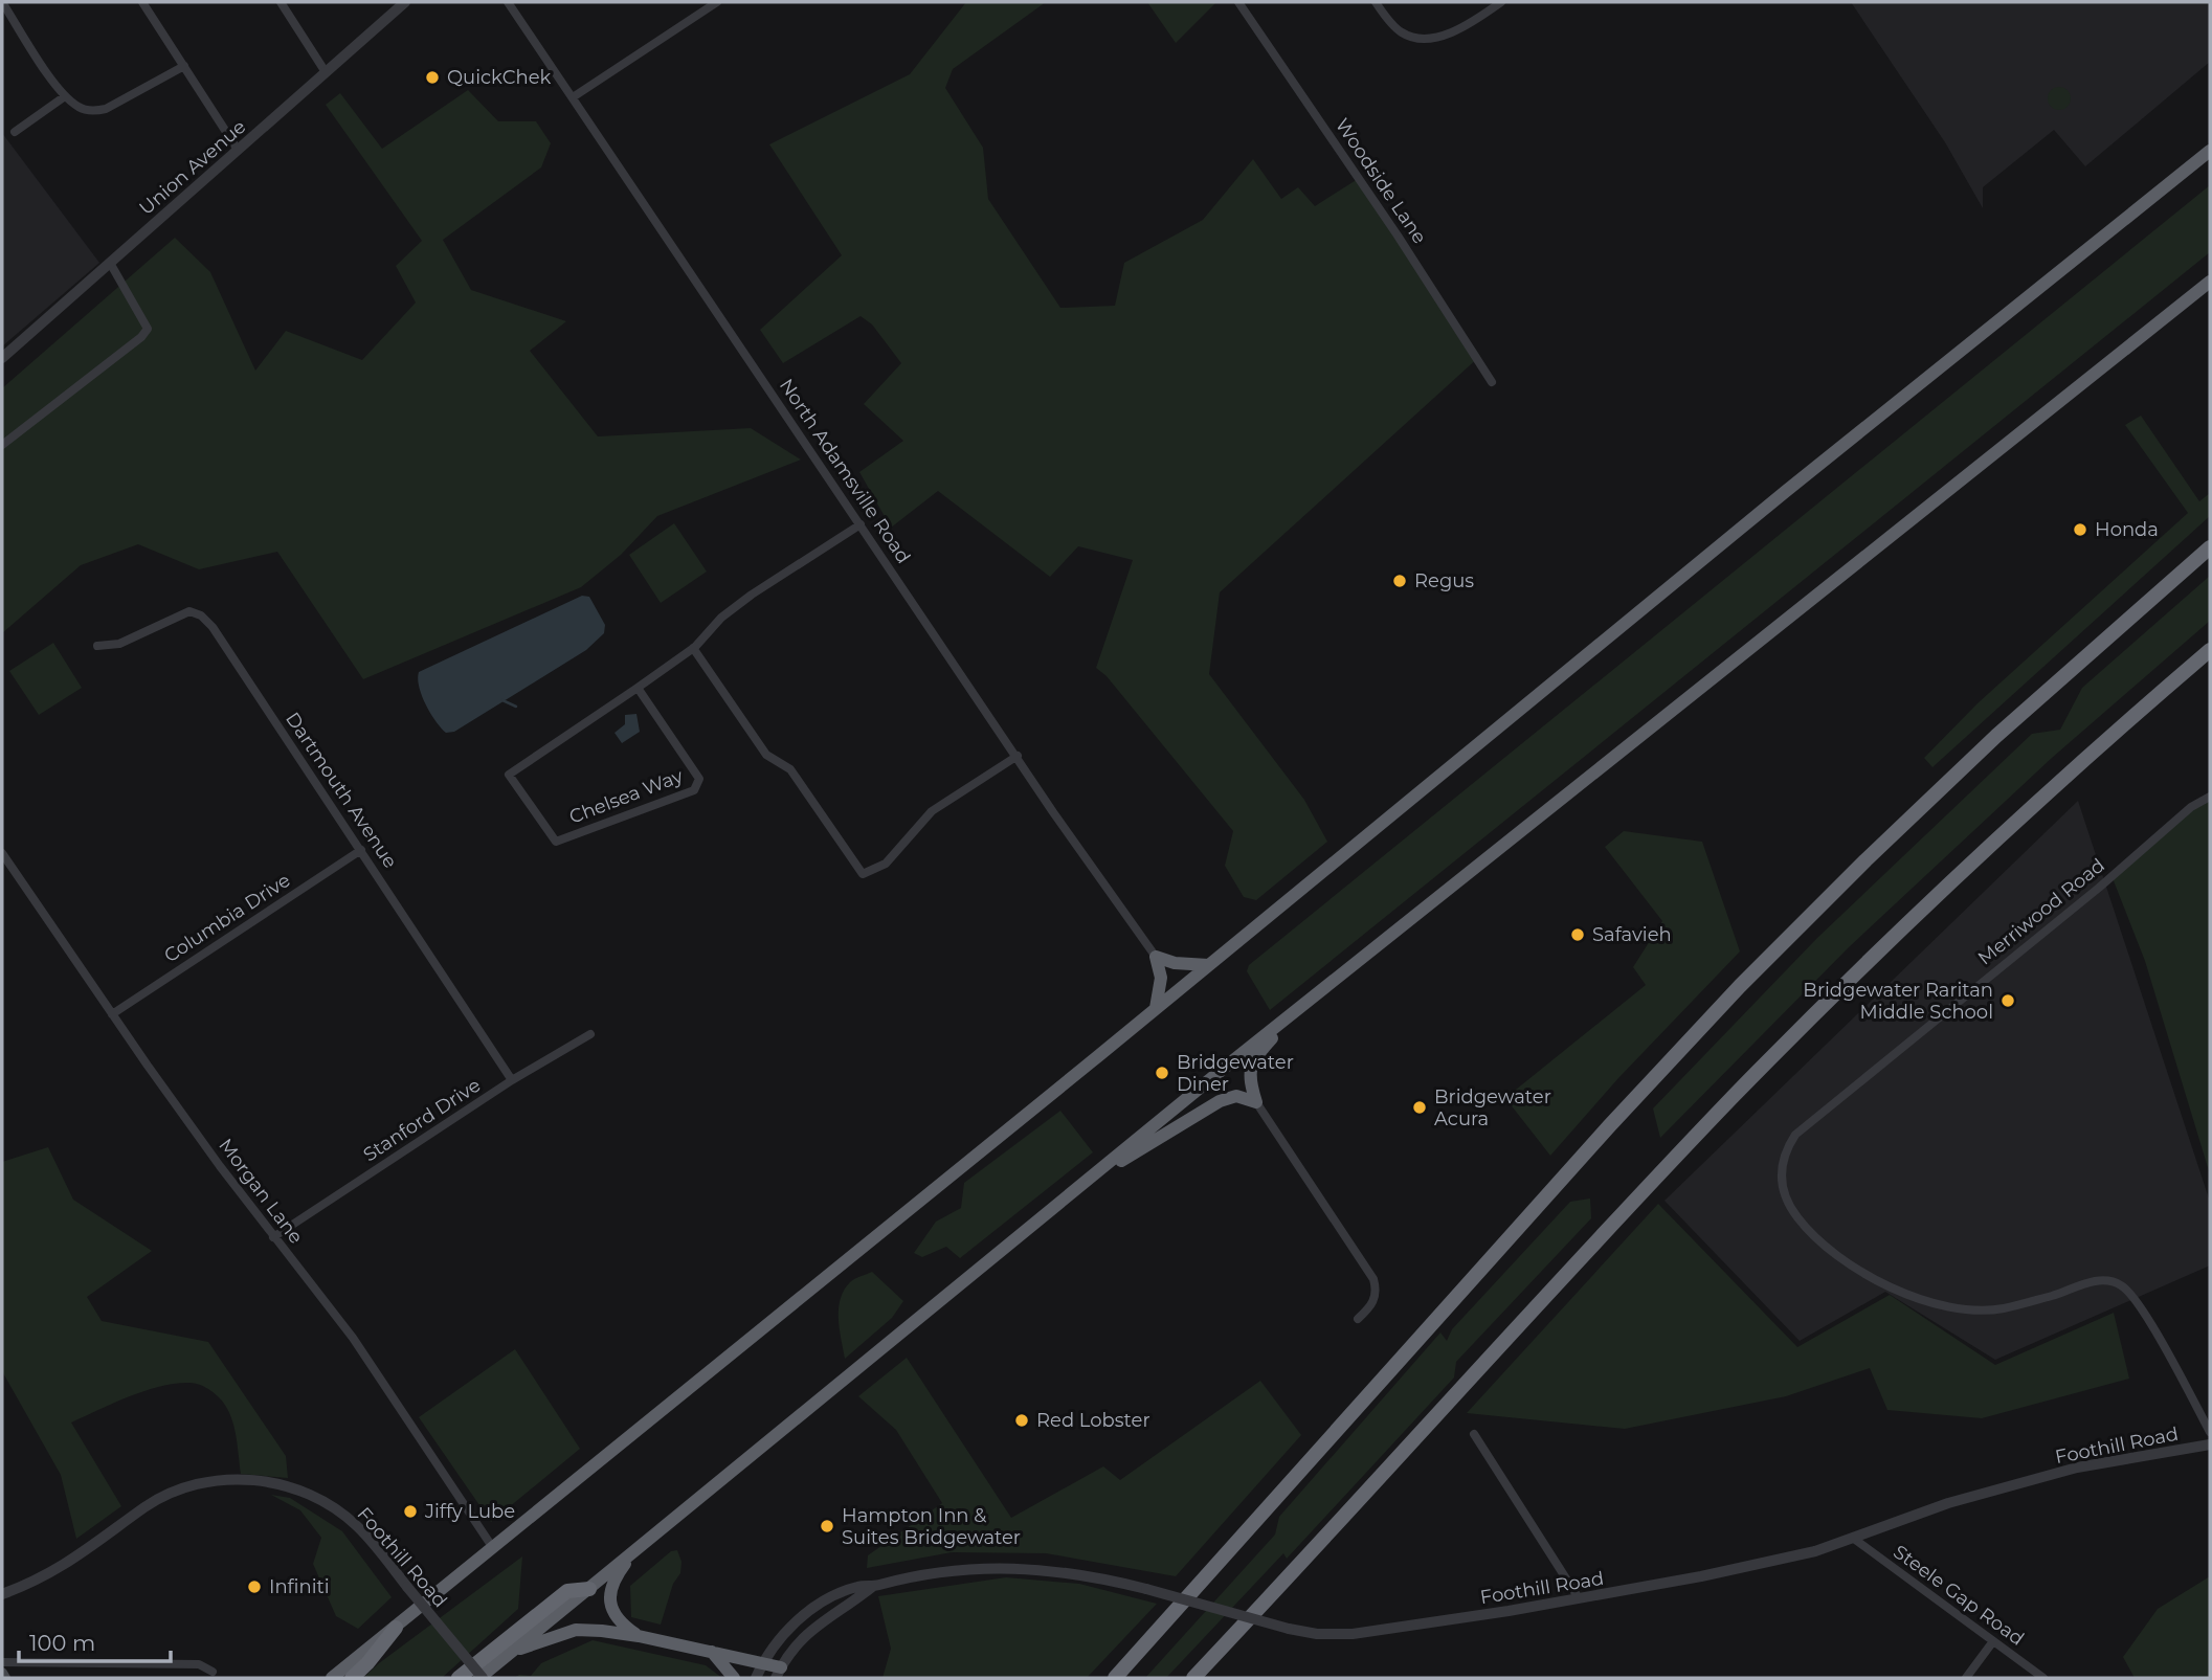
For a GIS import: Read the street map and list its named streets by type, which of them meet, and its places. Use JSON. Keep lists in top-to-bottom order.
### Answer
{
  "streets": {
    "street": [
      "Union Avenue",
      "Woodside Lane",
      "North Adamsville Road",
      "Dartmouth Avenue",
      "Chelsea Way",
      "Merriwood Road",
      "Columbia Drive",
      "Stanford Drive",
      "Morgan Lane",
      "Foothill Road",
      "Steele Gap Road"
    ]
  },
  "crossings": [
    ["North Adamsville Road", "Chelsea Way"],
    ["Dartmouth Avenue", "Columbia Drive"],
    ["Dartmouth Avenue", "Stanford Drive"],
    ["Columbia Drive", "Morgan Lane"],
    ["Stanford Drive", "Morgan Lane"],
    ["Foothill Road", "Steele Gap Road"]
  ],
  "places": [
    "QuickChek",
    "Honda",
    "Regus",
    "Safavieh",
    "Bridgewater Raritan Middle School",
    "Bridgewater Diner",
    "Bridgewater Acura",
    "Red Lobster",
    "Jiffy Lube",
    "Hampton Inn & Suites Bridgewater",
    "Infiniti"
  ],
  "scale_bar": "100 m"
}
